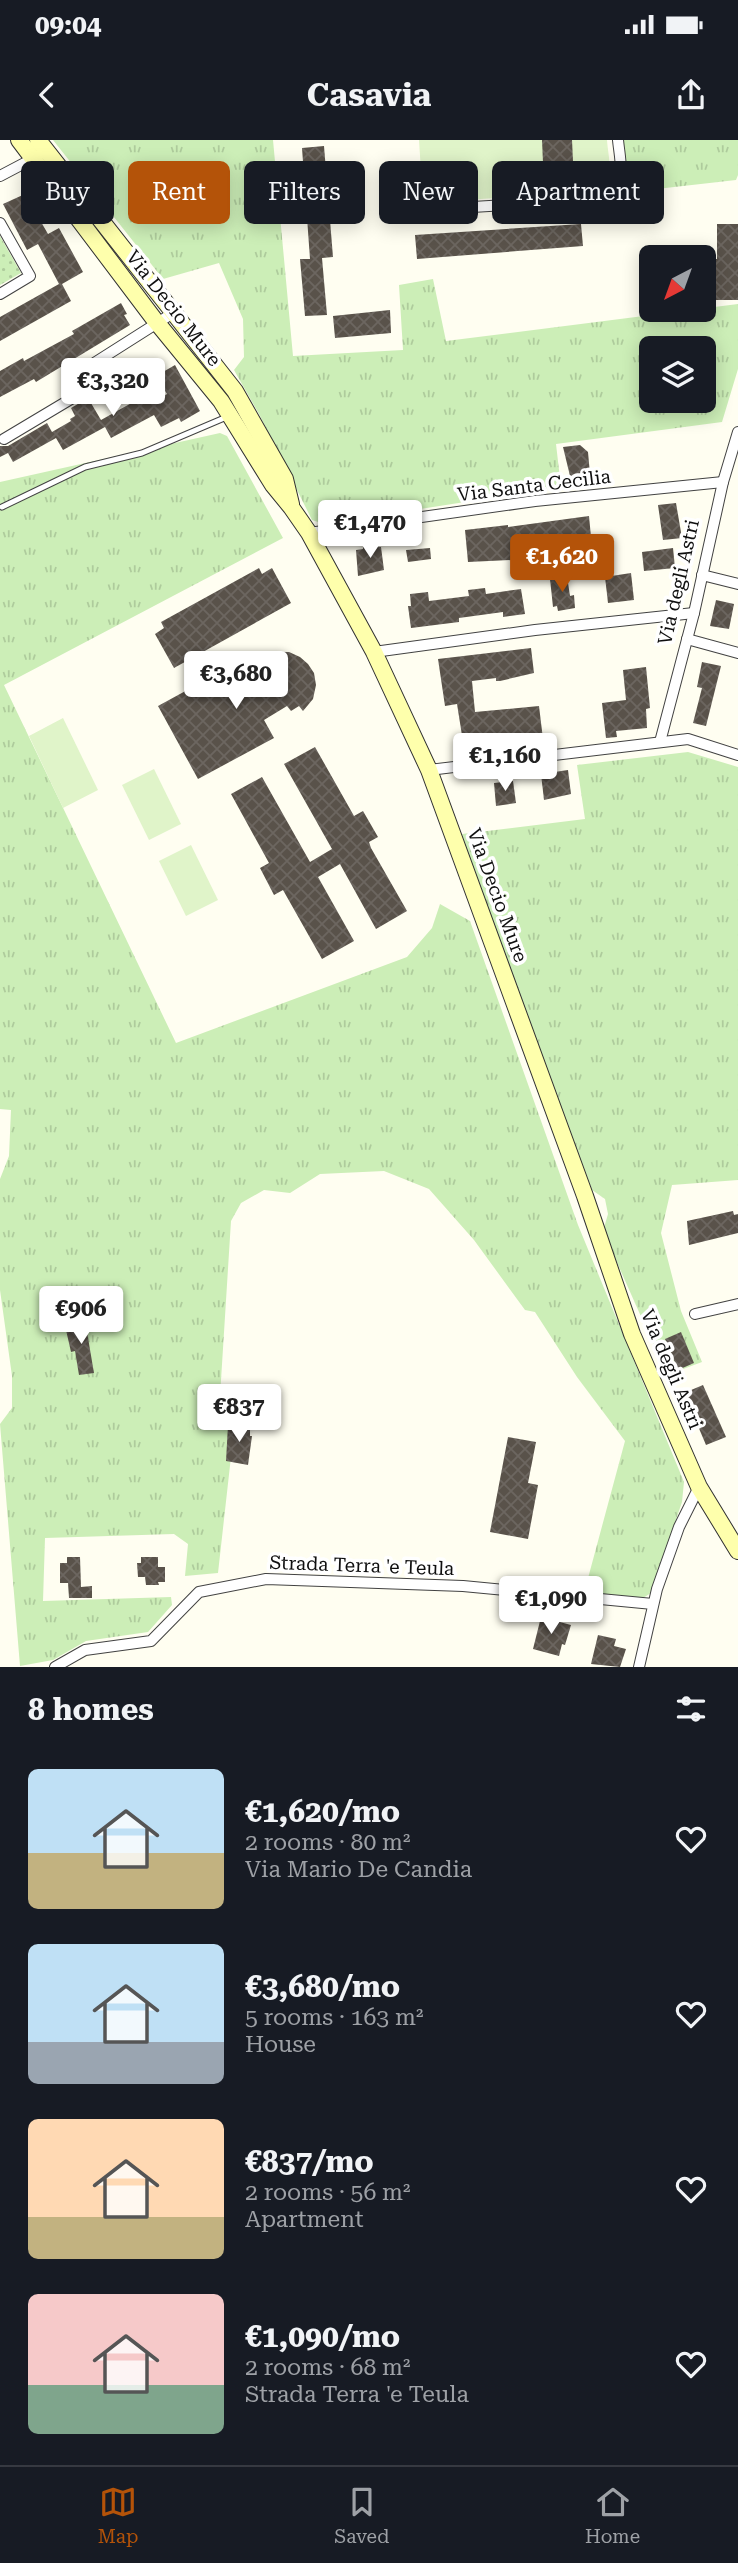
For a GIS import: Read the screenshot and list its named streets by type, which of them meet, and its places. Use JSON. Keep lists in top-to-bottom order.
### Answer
{
  "streets": {
    "street": [
      "Via Decio Mure",
      "Via Santa Cecilia",
      "Via degli Astri",
      "Strada Terra 'e Teula"
    ]
  },
  "crossings": [
    ["Via Decio Mure", "Via Santa Cecilia"],
    ["Via Decio Mure", "Via degli Astri"],
    ["Via Santa Cecilia", "Via degli Astri"]
  ],
  "north": "bottom left",
  "page": {
    "status": "09:04",
    "header": "Casavia",
    "chip": [
      "Buy",
      "Rent",
      "Filters",
      "New",
      "Apartment"
    ],
    "price": [
      "€3,320",
      "€1,470",
      "€1,620",
      "€3,680",
      "€1,160",
      "€906",
      "€837",
      "€1,090"
    ],
    "heading": "8 homes",
    "list": [
      {
        "name": "€1,620/mo",
        "note": "2 rooms · 80 m² · Via Mario De Candia"
      },
      {
        "name": "€3,680/mo",
        "note": "5 rooms · 163 m² · House"
      },
      {
        "name": "€837/mo",
        "note": "2 rooms · 56 m² · Apartment"
      },
      {
        "name": "€1,090/mo",
        "note": "2 rooms · 68 m² · Strada Terra 'e Teula"
      }
    ],
    "tabs": ["Map", "Saved", "Home"]
  }
}
